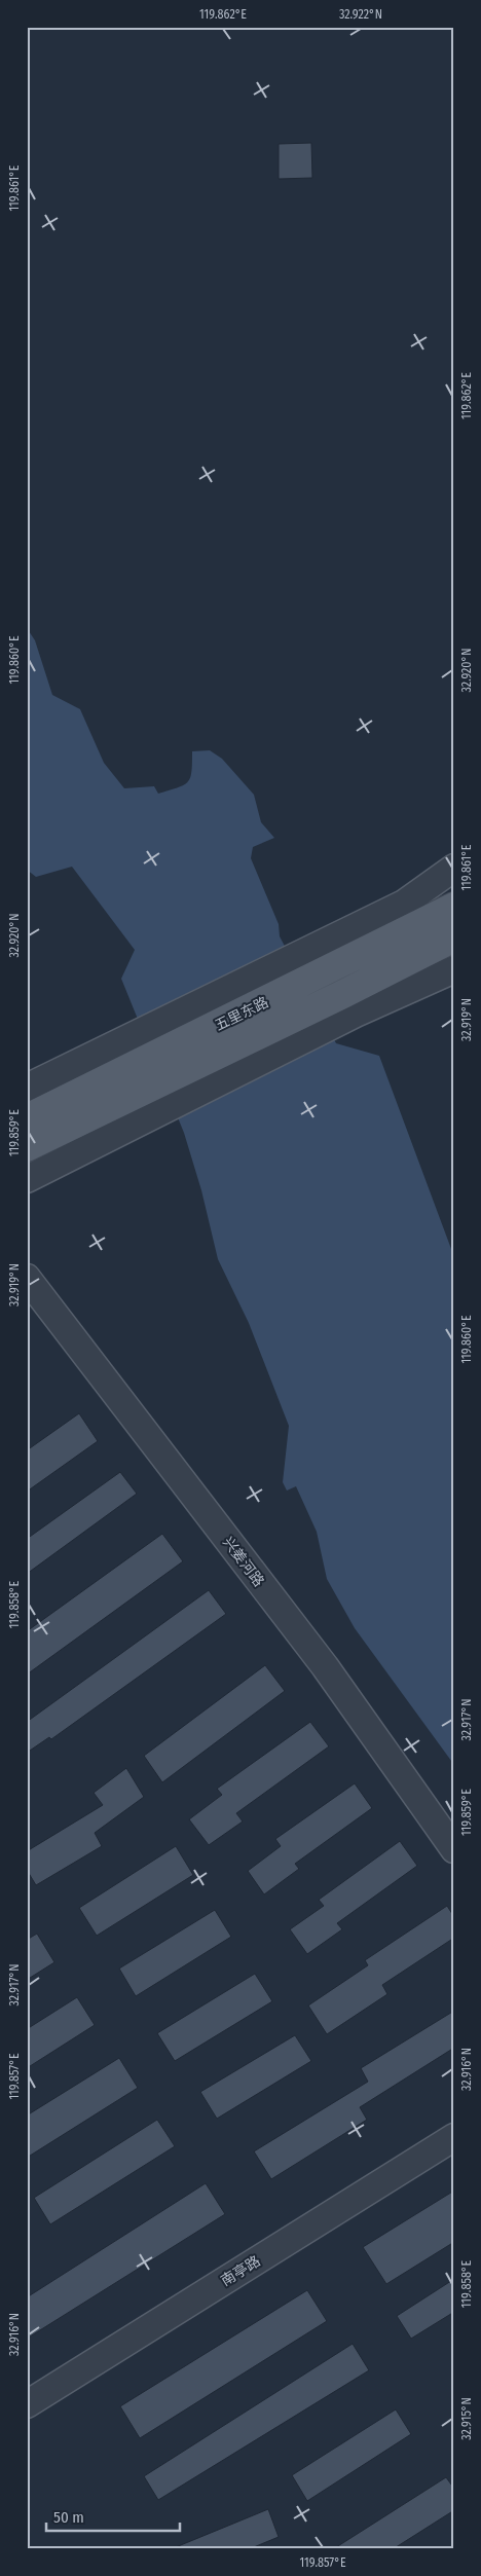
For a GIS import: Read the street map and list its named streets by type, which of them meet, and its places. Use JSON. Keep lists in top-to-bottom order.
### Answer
{
  "streets": {
    "main road": ["五里东路"],
    "street": ["兴姜河路", "南亭路"]
  },
  "scale_bar": "50 m",
  "coordinates": [
    "119.862°E",
    "32.922°N",
    "119.861°E",
    "119.860°E",
    "32.920°N",
    "32.919°N",
    "119.859°E",
    "119.858°E",
    "32.917°N",
    "32.916°N",
    "119.857°E",
    "32.915°N"
  ]
}
